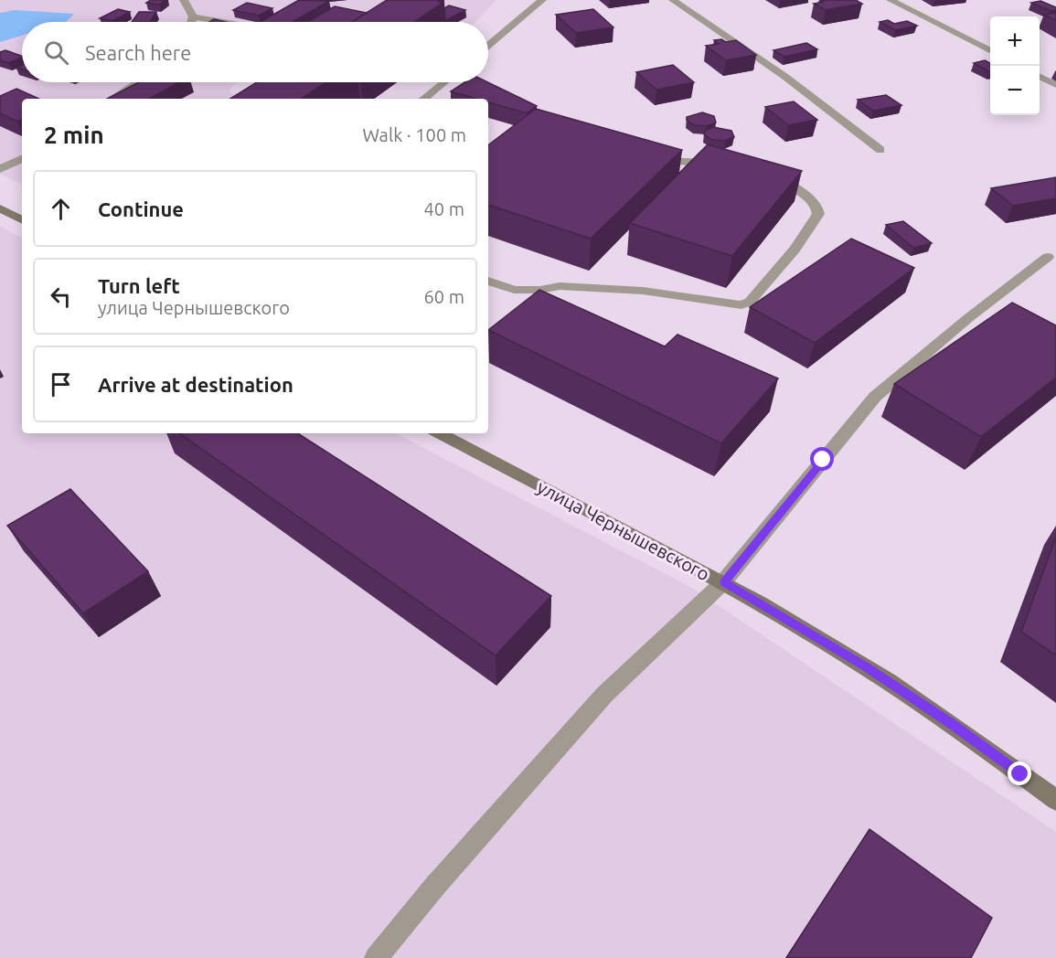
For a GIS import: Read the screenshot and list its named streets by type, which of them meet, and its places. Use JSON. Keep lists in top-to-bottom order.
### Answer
{
  "streets": {
    "main road": ["улица Чернышевского"]
  },
  "page": {
    "map_buttons": ["+", "−"],
    "search": "Search here",
    "heading": ["2 min", "Walk · 100 m"],
    "list": [
      ["Continue", "40 m"],
      ["Turn left", "улица Чернышевского", "60 m"],
      "Arrive at destination"
    ]
  }
}
